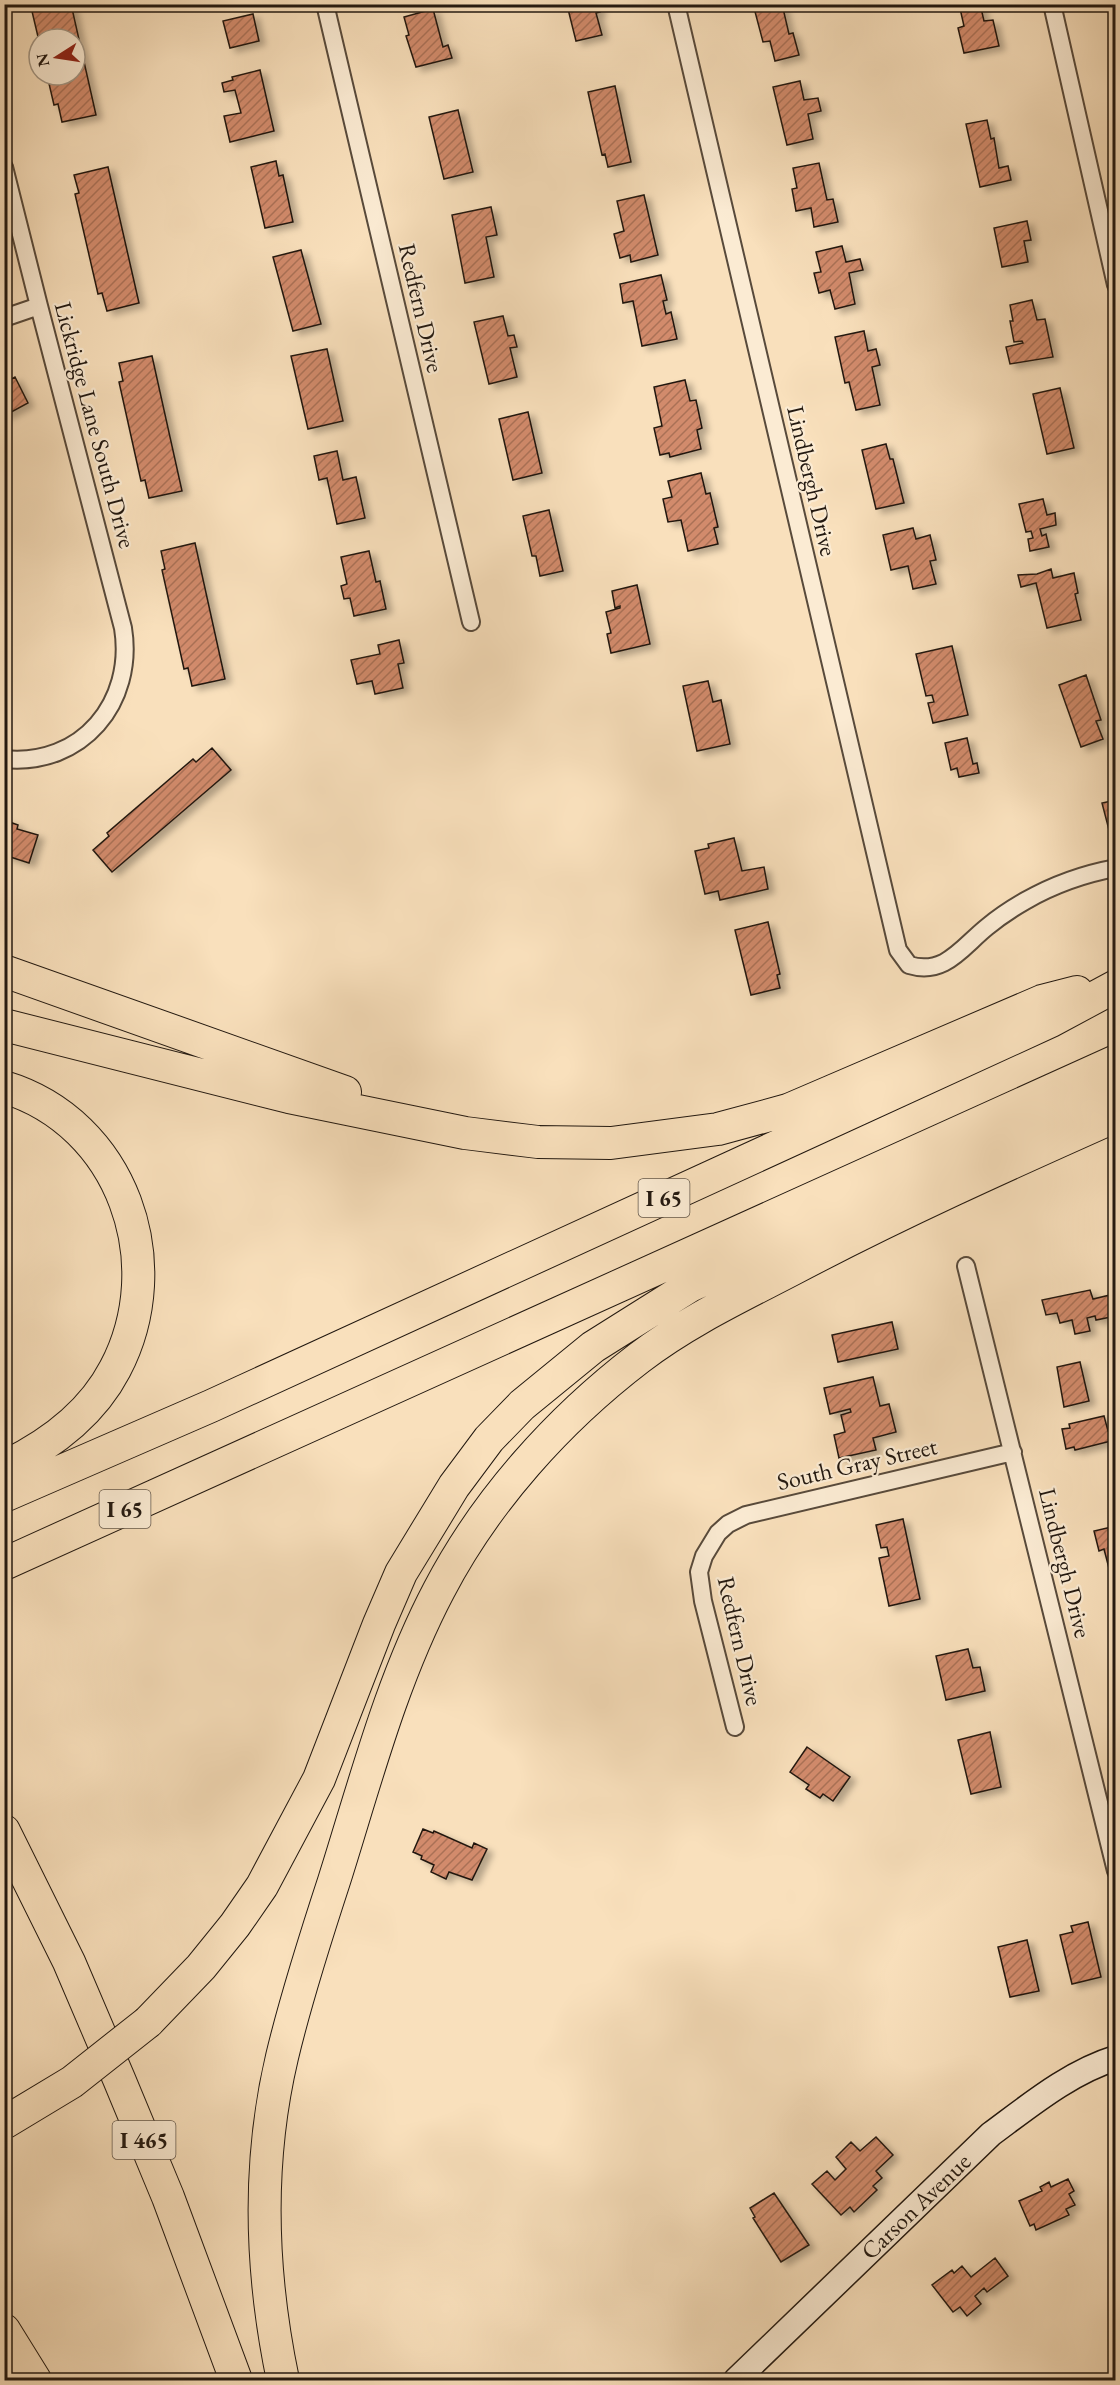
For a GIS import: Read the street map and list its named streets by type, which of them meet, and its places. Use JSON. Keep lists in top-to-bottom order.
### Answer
{
  "streets": {
    "highway": ["I 65", "I 465"],
    "main road": ["Carson Avenue"],
    "street": [
      "Redfern Drive",
      "Lickridge Lane South Drive",
      "Lindbergh Drive",
      "South Gray Street"
    ]
  },
  "crossings": [
    ["Redfern Drive", "South Gray Street"],
    ["Lindbergh Drive", "South Gray Street"]
  ],
  "north": "left"
}
